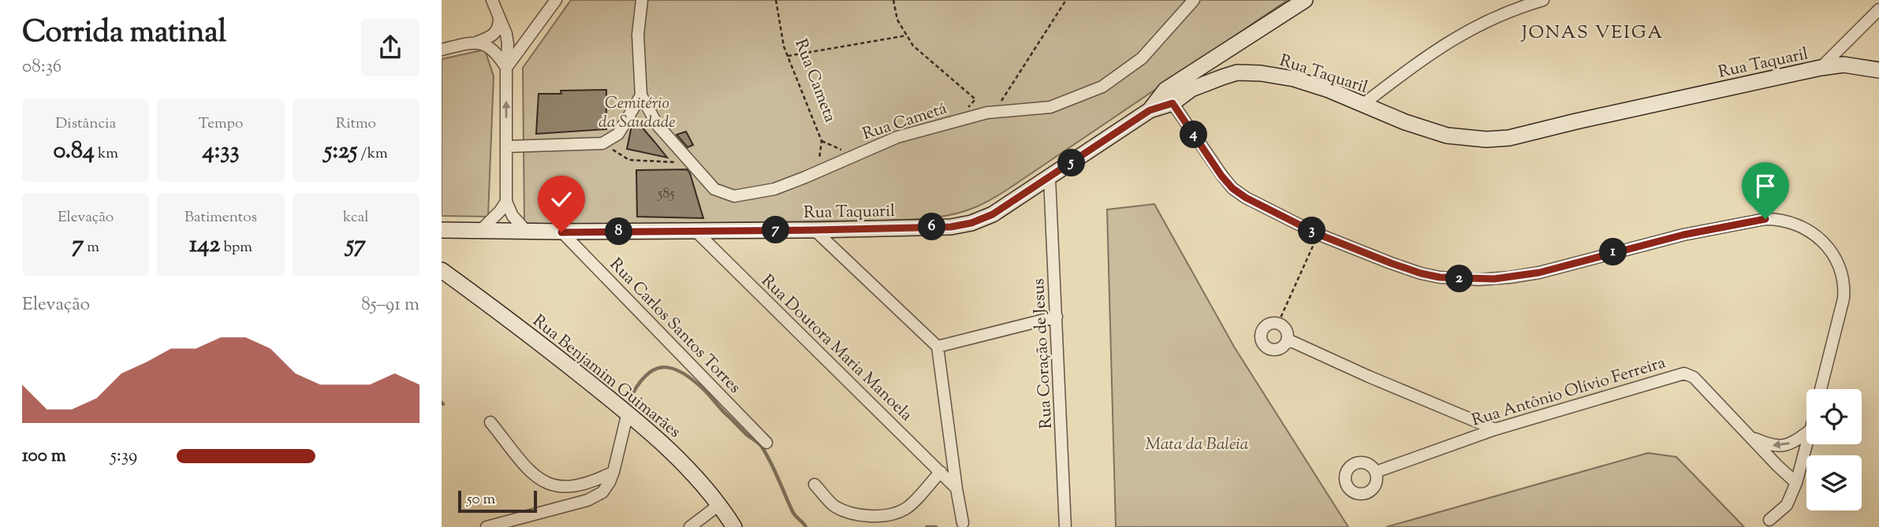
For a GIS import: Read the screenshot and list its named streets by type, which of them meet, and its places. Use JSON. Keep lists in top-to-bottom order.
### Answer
{
  "streets": {
    "street": [
      "Rua Taquaril",
      "Rua Cametá",
      "Rua Carlos Santos Torres",
      "Rua Doutora Maria Manoela",
      "Rua Coração de Jesus",
      "Rua Benjamim Guimarães",
      "Rua Antônio Olívio Ferreira"
    ],
    "path": ["Rua Cameta"]
  },
  "crossings": [
    ["Rua Taquaril", "Rua Carlos Santos Torres"],
    ["Rua Taquaril", "Rua Doutora Maria Manoela"],
    ["Rua Taquaril", "Rua Coração de Jesus"],
    ["Rua Cameta", "Rua Cametá"]
  ],
  "districts": ["JONAS VEIGA"],
  "parks": ["Cemitério da Saudade", "Mata da Baleia"],
  "house_numbers": ["585"],
  "scale_bar": "50 m",
  "page": {
    "heading": ["Corrida matinal", "08:36"],
    "stats": [
      ["Distância", "0.84 km"],
      ["Tempo", "4:33"],
      ["Ritmo", "5:25 /km"],
      ["Elevação", "7 m"],
      ["Batimentos", "142 bpm"],
      ["kcal", "57"]
    ],
    "pins": [
      "4",
      "5",
      "6",
      "7",
      "3",
      "8",
      "1",
      "2"
    ],
    "chart": ["Elevação", "85–91 m"],
    "list": [
      {
        "name": "100 m",
        "note": "5:39"
      }
    ],
    "scale": "50 m"
  }
}
